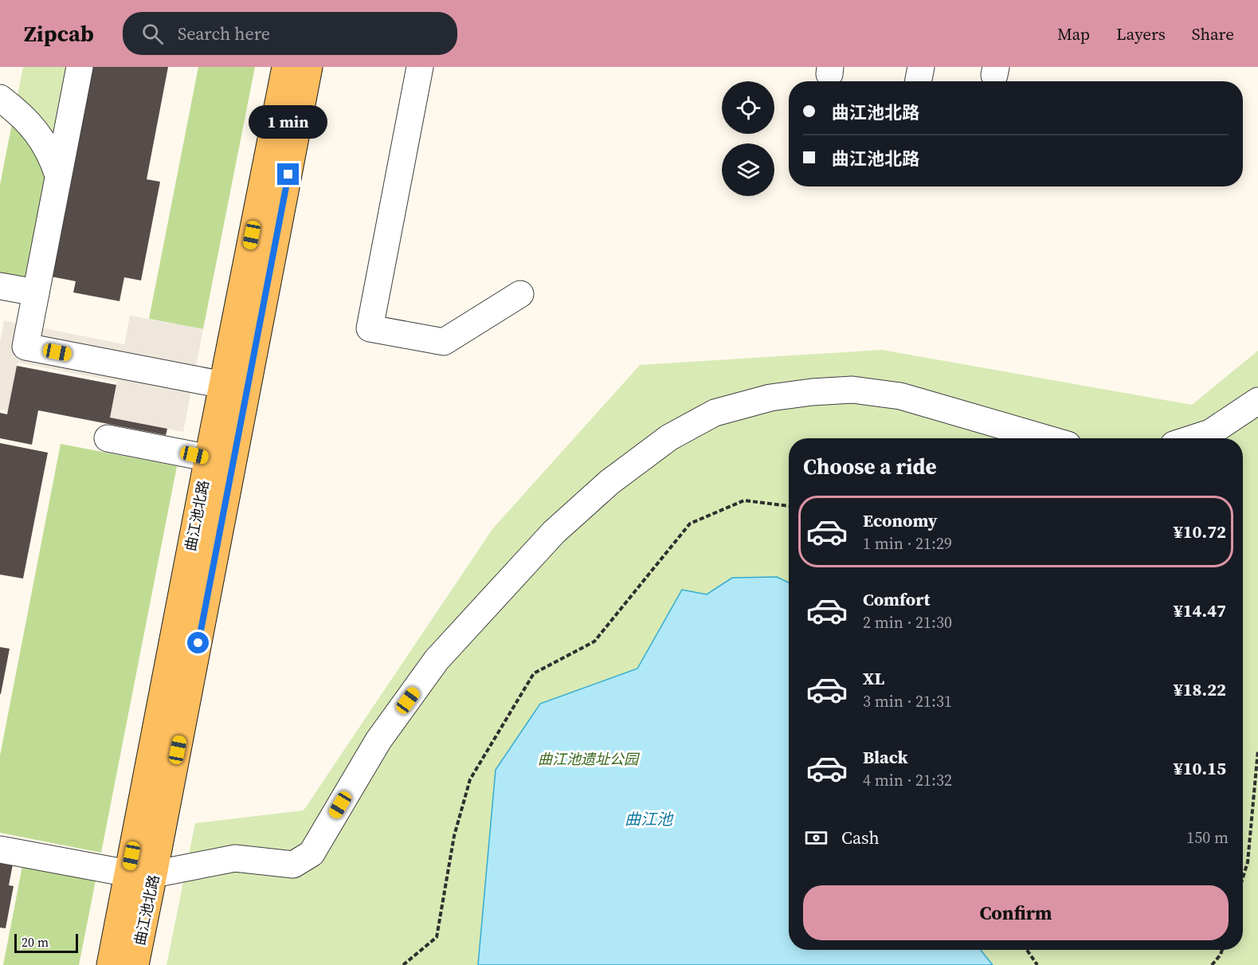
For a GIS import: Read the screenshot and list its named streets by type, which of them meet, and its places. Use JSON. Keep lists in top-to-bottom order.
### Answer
{
  "streets": {
    "main road": ["曲江池北路"]
  },
  "water": ["曲江池"],
  "parks": ["曲江池遗址公园"],
  "scale_bar": "20 m",
  "page": {
    "header": "Zipcab",
    "search": "Search here",
    "nav": ["Map", "Layers", "Share"],
    "banner": ["曲江池北路", "曲江池北路"],
    "bubble": "1 min",
    "heading": "Choose a ride",
    "list": [
      {
        "name": "Economy",
        "note": "1 min · 21:29",
        "value": "¥10.72"
      },
      {
        "name": "Comfort",
        "note": "2 min · 21:30",
        "value": "¥14.47"
      },
      {
        "name": "XL",
        "note": "3 min · 21:31",
        "value": "¥18.22"
      },
      {
        "name": "Black",
        "note": "4 min · 21:32",
        "value": "¥10.15"
      }
    ],
    "pay": ["Cash", "150 m"],
    "buttons": "Confirm",
    "scale": "20 m"
  }
}
